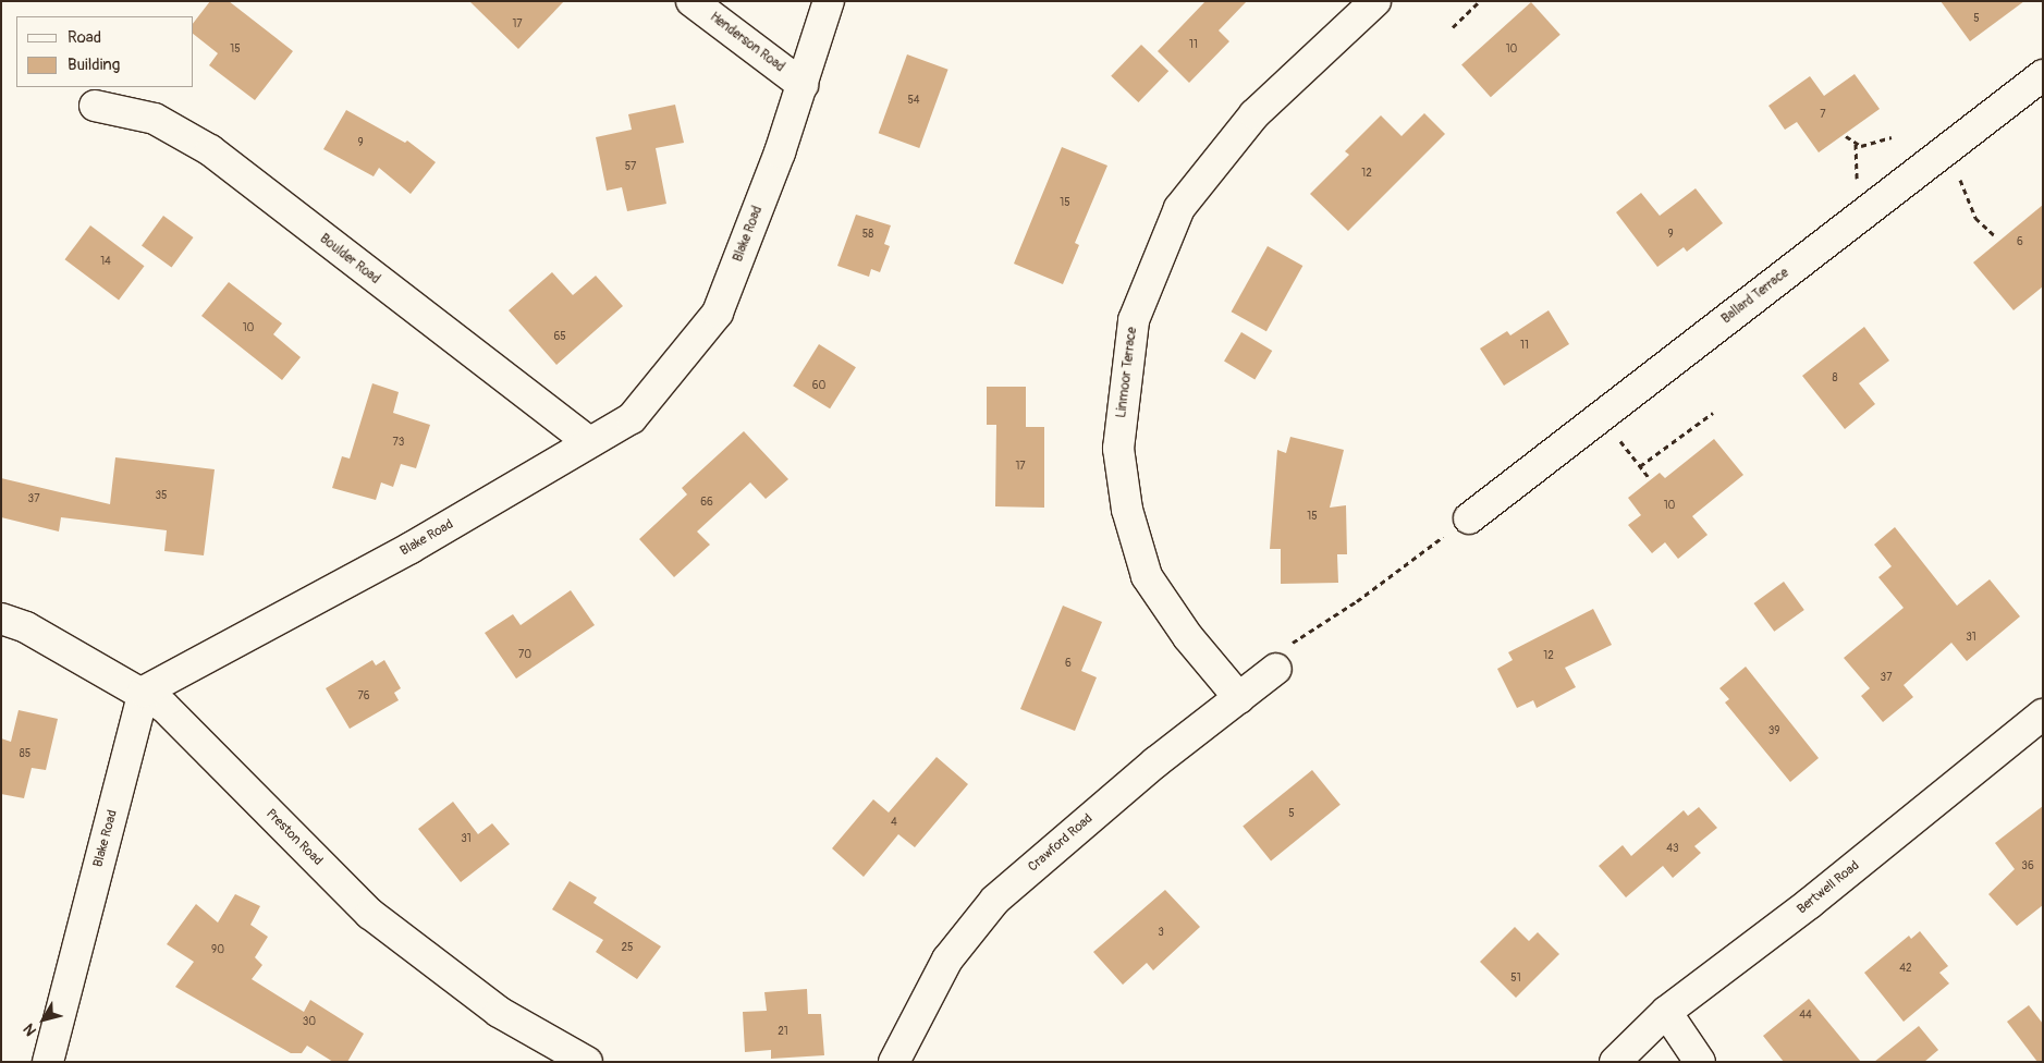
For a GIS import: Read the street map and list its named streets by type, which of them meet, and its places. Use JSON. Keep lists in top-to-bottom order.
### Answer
{
  "streets": {
    "street": [
      "Henderson Road",
      "Blake Road",
      "Boulder Road",
      "Ballard Terrace",
      "Linmoor Terrace",
      "Preston Road",
      "Crawford Road",
      "Bertwell Road"
    ]
  },
  "crossings": [
    ["Henderson Road", "Blake Road"],
    ["Blake Road", "Boulder Road"],
    ["Blake Road", "Preston Road"],
    ["Linmoor Terrace", "Crawford Road"]
  ],
  "house_numbers": [
    "5",
    "17",
    "11",
    "15",
    "10",
    "54",
    "7",
    "9",
    "57",
    "12",
    "15",
    "58",
    "9",
    "6",
    "14",
    "10",
    "65",
    "11",
    "8",
    "60",
    "73",
    "17",
    "35",
    "37",
    "66",
    "10",
    "15",
    "31",
    "70",
    "12",
    "6",
    "37",
    "76",
    "39",
    "85",
    "5",
    "4",
    "31",
    "43",
    "36",
    "3",
    "25",
    "90",
    "42",
    "51",
    "44",
    "30",
    "21"
  ],
  "legend": ["Road", "Building"],
  "north": "bottom left"
}
